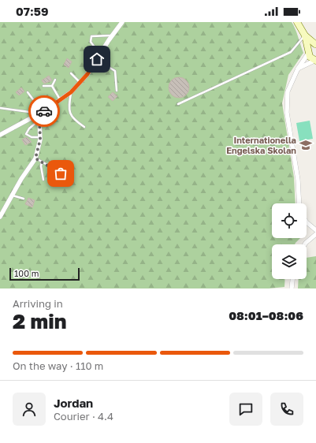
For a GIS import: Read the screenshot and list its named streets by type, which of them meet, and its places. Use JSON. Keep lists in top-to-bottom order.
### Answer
{
  "places": {
    "school or university": ["Internationella Engelska Skolan"]
  },
  "scale_bar": "100 m",
  "page": {
    "status": "07:59",
    "scale": "100 m",
    "heading": ["2 min", "Arriving in", "08:01–08:06"],
    "panel": ["Jordan", "Courier · 4.4"],
    "bar": "On the way · 110 m"
  }
}
